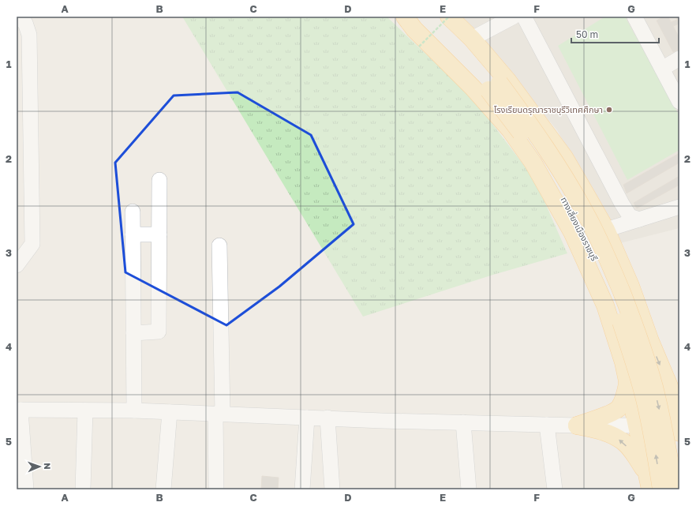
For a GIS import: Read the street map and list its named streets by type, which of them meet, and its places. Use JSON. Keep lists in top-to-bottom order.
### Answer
{
  "streets": {
    "main road": ["ทางเลี่ยงเมืองราชบุรี"]
  },
  "places": ["โรงเรียนดรุณาราชบุรีวิเทศศึกษา"],
  "scale_bar": "50 m",
  "north": "right",
  "grid": {
    "columns": [
      "A",
      "B",
      "C",
      "D",
      "E",
      "F",
      "G"
    ],
    "rows": [
      "1",
      "2",
      "3",
      "4",
      "5"
    ]
  }
}
